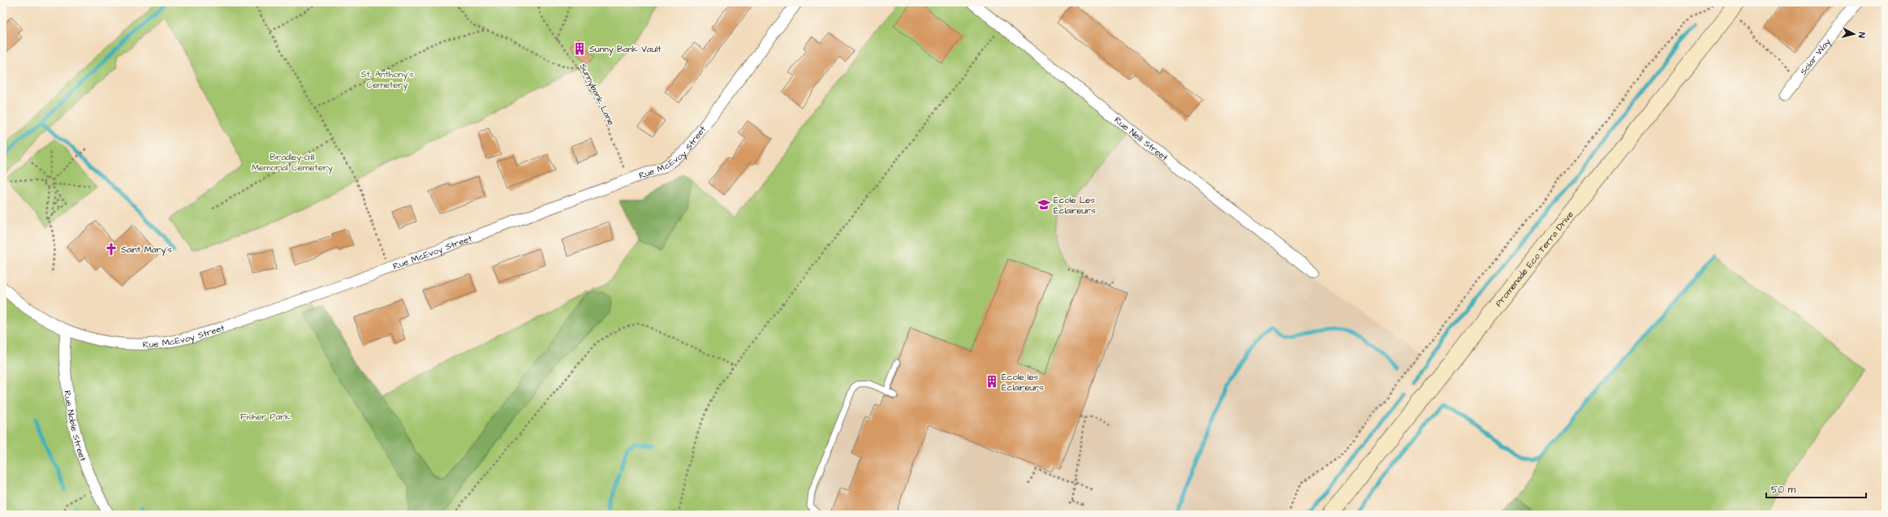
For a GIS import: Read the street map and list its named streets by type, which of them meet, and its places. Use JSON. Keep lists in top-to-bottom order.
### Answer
{
  "streets": {
    "street": [
      "Solar Way",
      "Rue Neill Street",
      "Rue McEvoy Street",
      "Promenade Eco Terra Drive",
      "Rue Noble Street"
    ],
    "path": ["Sunnybank Lane"]
  },
  "crossings": [
    ["Sunnybank Lane", "Rue McEvoy Street"],
    ["Rue McEvoy Street", "Rue Noble Street"]
  ],
  "parks": ["St. Anthony’s Cemetery", "Bradley-Gill Memorial Cemetery", "Fisher Park"],
  "places": {
    "building": ["Sunny Bank Vault", "École les Éclaireurs"],
    "school or university": ["École Les Éclaireurs"],
    "church": ["Saint Mary's"]
  },
  "scale_bar": "50 m",
  "north": "right"
}
